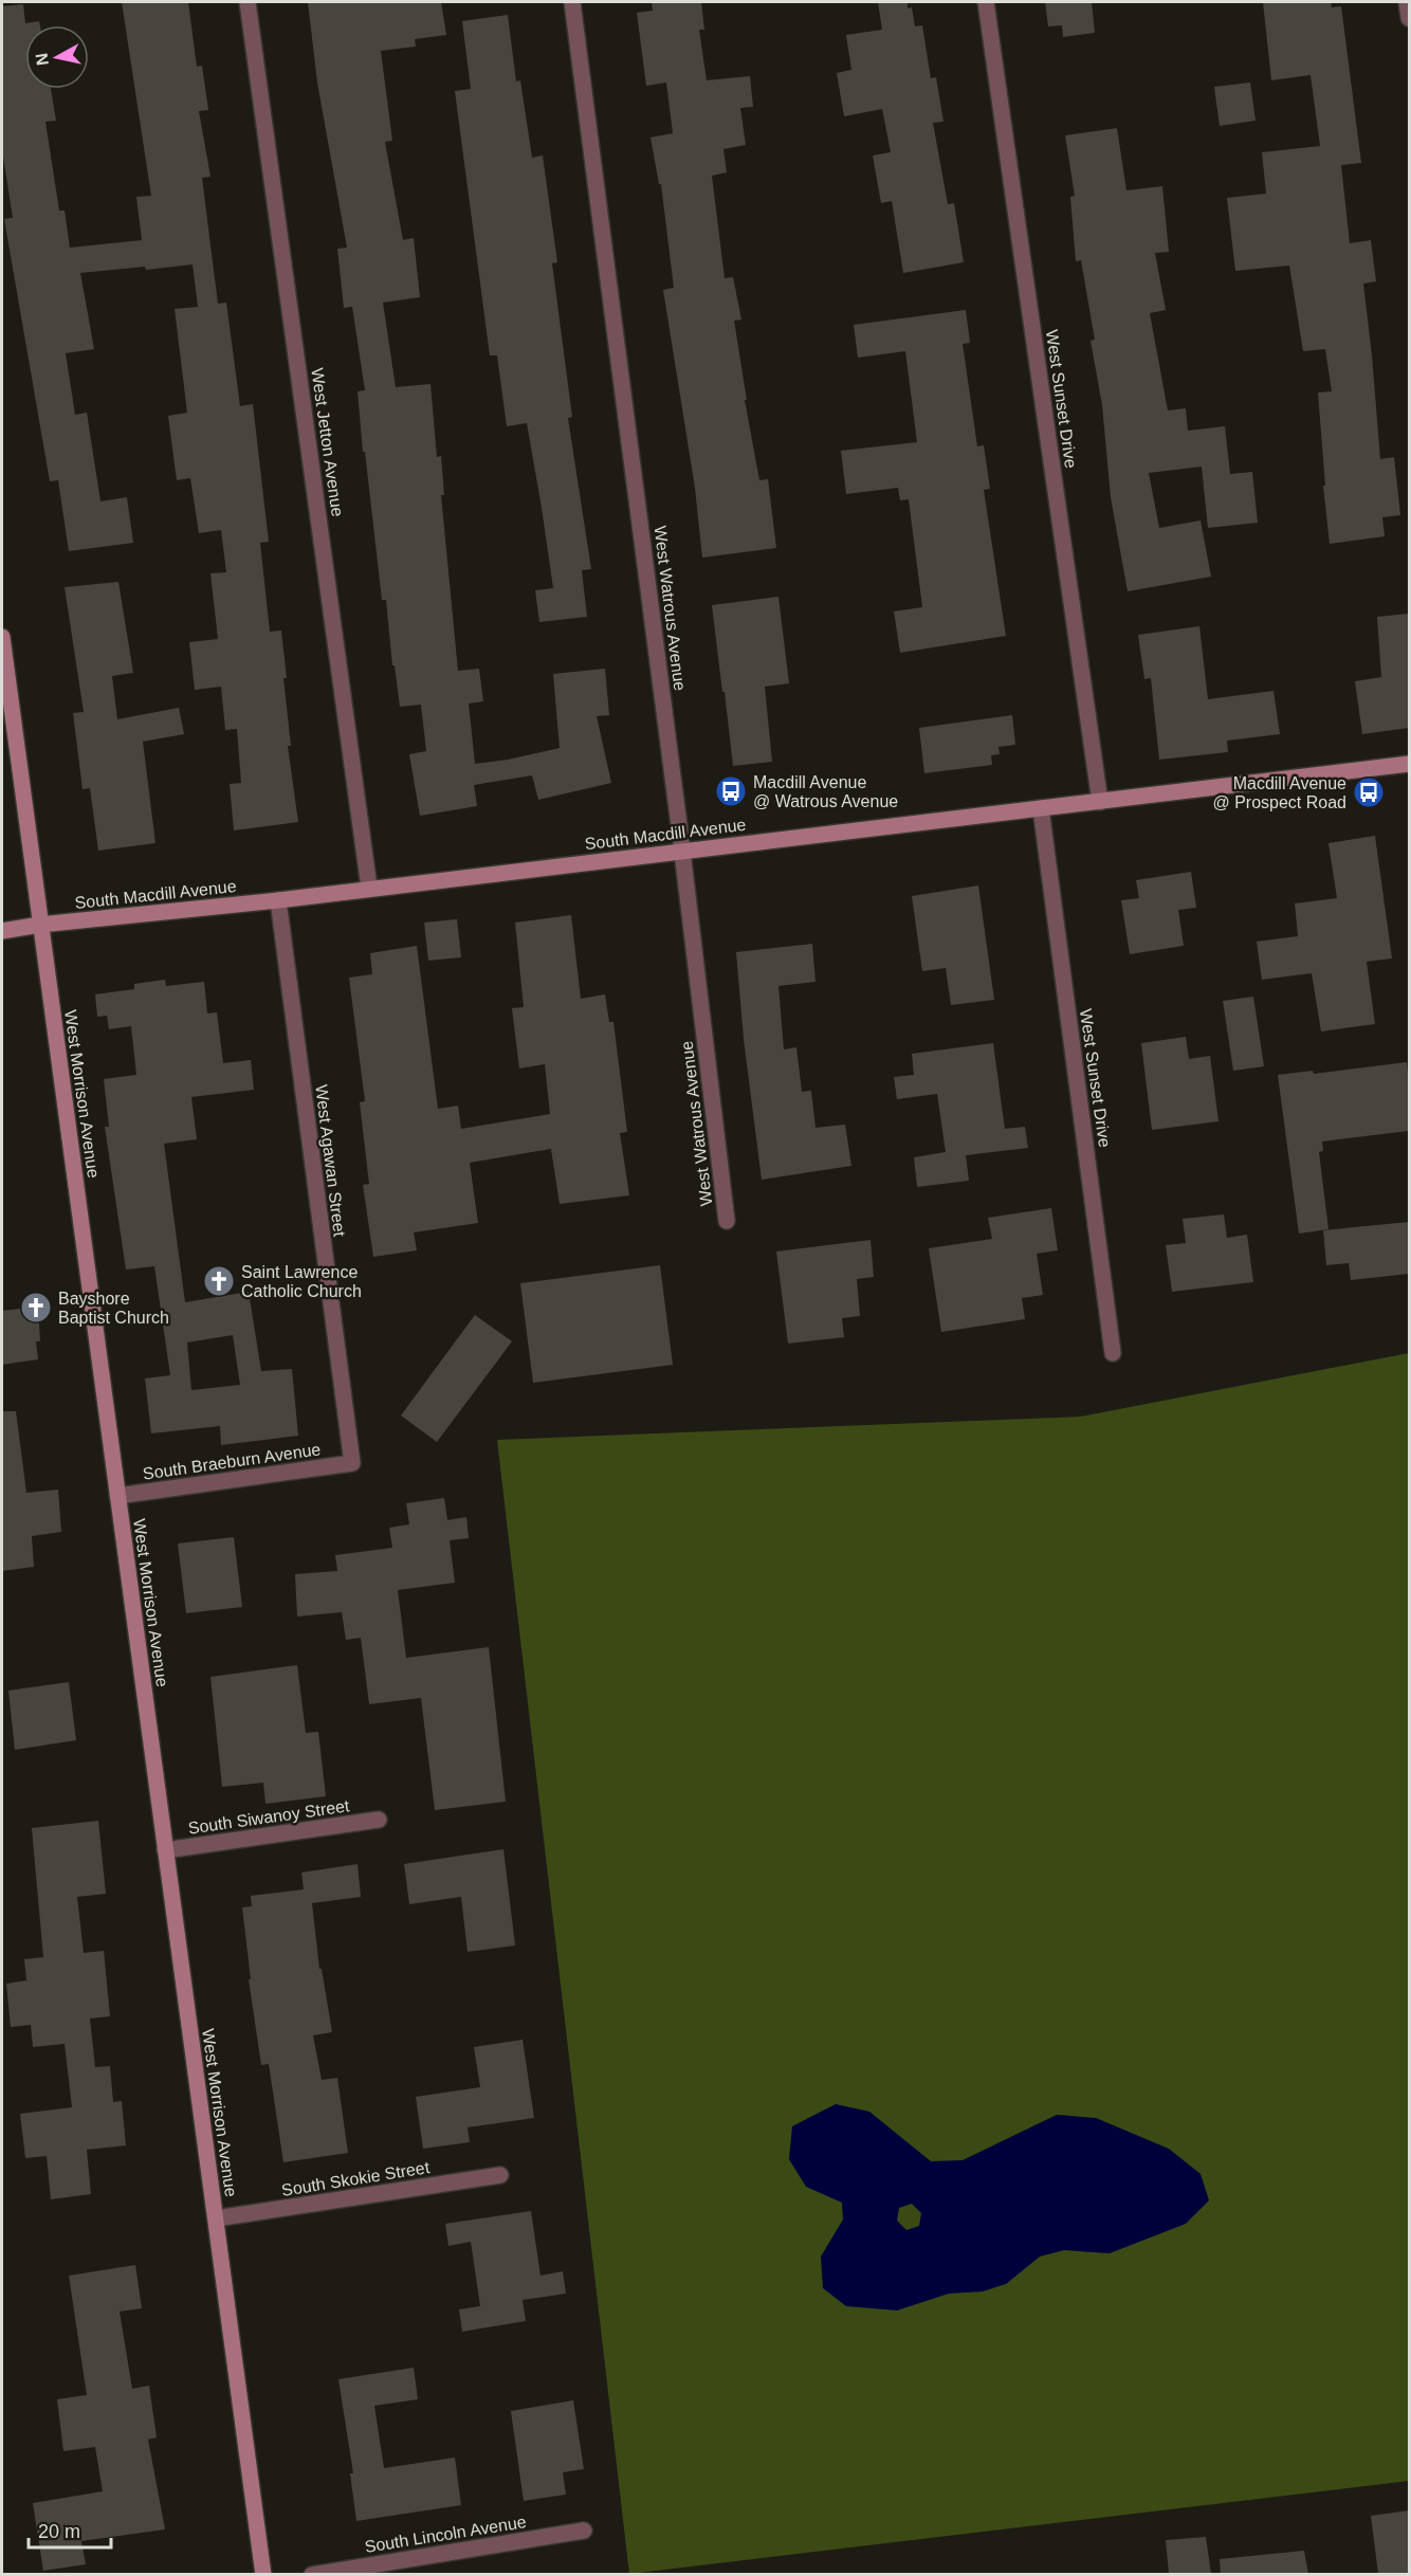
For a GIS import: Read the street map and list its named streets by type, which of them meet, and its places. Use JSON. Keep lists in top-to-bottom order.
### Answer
{
  "streets": {
    "street": [
      "West Sunset Drive",
      "West Jetton Avenue",
      "West Watrous Avenue",
      "South Macdill Avenue",
      "West Morrison Avenue",
      "West Agawan Street",
      "South Braeburn Avenue",
      "South Siwanoy Street",
      "South Skokie Street",
      "South Lincoln Avenue"
    ]
  },
  "crossings": [
    ["West Sunset Drive", "South Macdill Avenue"],
    ["West Jetton Avenue", "South Macdill Avenue"],
    ["West Watrous Avenue", "South Macdill Avenue"],
    ["South Macdill Avenue", "West Morrison Avenue"],
    ["South Macdill Avenue", "West Agawan Street"],
    ["West Morrison Avenue", "South Braeburn Avenue"],
    ["West Morrison Avenue", "South Siwanoy Street"],
    ["West Morrison Avenue", "South Skokie Street"],
    ["West Agawan Street", "South Braeburn Avenue"]
  ],
  "places": {
    "bus stop": ["Macdill Avenue @ Watrous Avenue", "Macdill Avenue @ Prospect Road"],
    "church": ["Saint Lawrence Catholic Church", "Bayshore Baptist Church"]
  },
  "scale_bar": "20 m",
  "north": "left"
}
